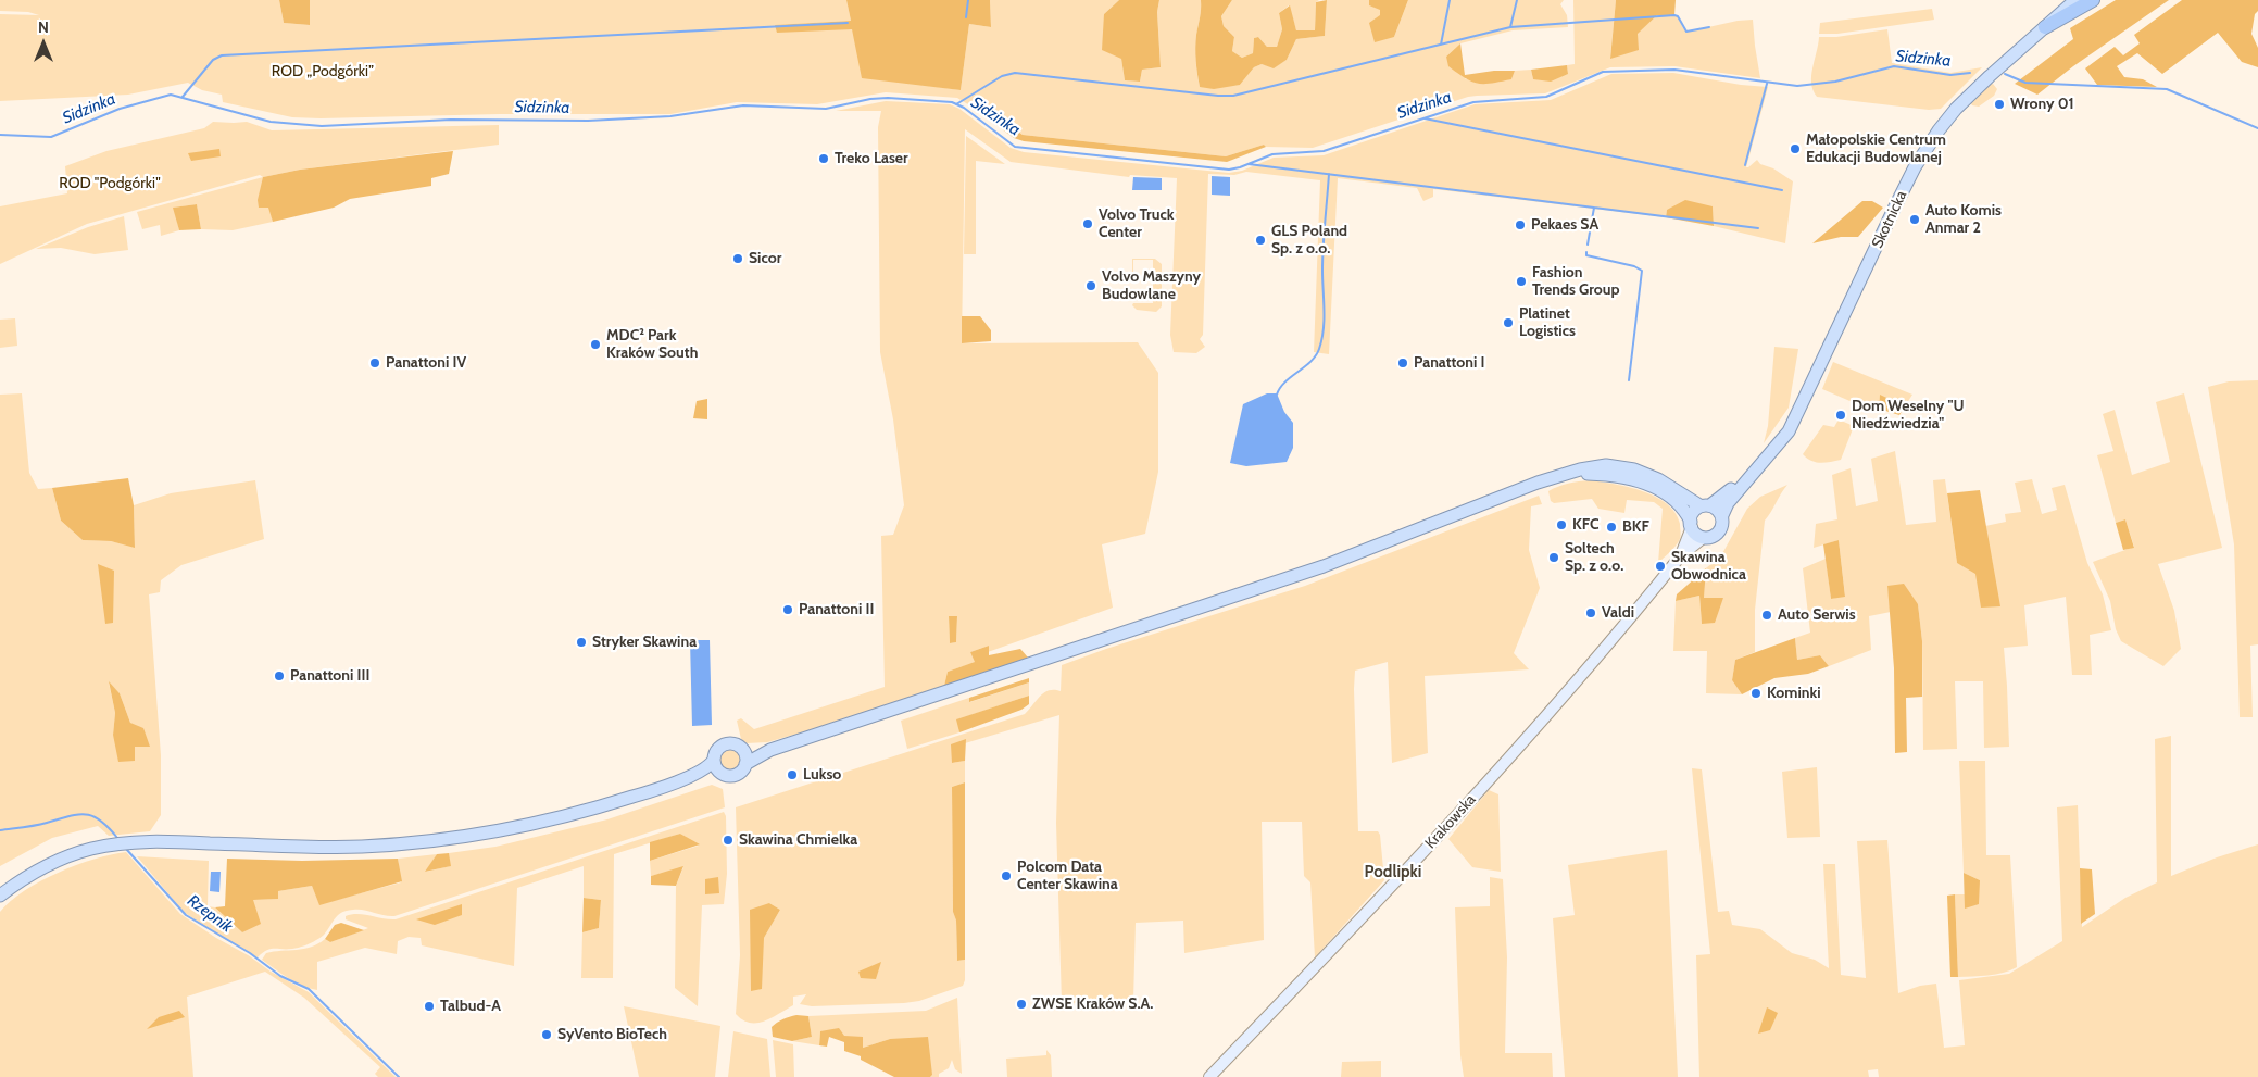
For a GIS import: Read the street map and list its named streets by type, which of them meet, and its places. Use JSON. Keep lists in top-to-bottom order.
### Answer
{
  "streets": {
    "main road": ["Skotnicka", "Krakowska"]
  },
  "districts": ["Podlipki"],
  "water": ["Sidzinka", "Rzepnik"],
  "parks": ["ROD „Podgórki”", "ROD \"Podgórki\""],
  "places": [
    "Wrony 01",
    "Małopolskie Centrum Edukacji Budowlanej",
    "Treko Laser",
    "Auto Komis Anmar 2",
    "Volvo Truck Center",
    "Pekaes SA",
    "GLS Poland Sp. z o.o.",
    "Sicor",
    "Fashion Trends Group",
    "Volvo Maszyny Budowlane",
    "Platinet Logistics",
    "MDC² Park Kraków South",
    "Panattoni IV",
    "Panattoni I",
    "Dom Weselny \"U Niedźwiedzia\"",
    "KFC",
    "BKF",
    "Soltech Sp. z o.o.",
    "Skawina Obwodnica",
    "Panattoni II",
    "Valdi",
    "Auto Serwis",
    "Stryker Skawina",
    "Panattoni III",
    "Kominki",
    "Lukso",
    "Skawina Chmielka",
    "Polcom Data Center Skawina",
    "ZWSE Kraków S.A.",
    "Talbud-A",
    "SyVento BioTech"
  ],
  "north": "top"
}
